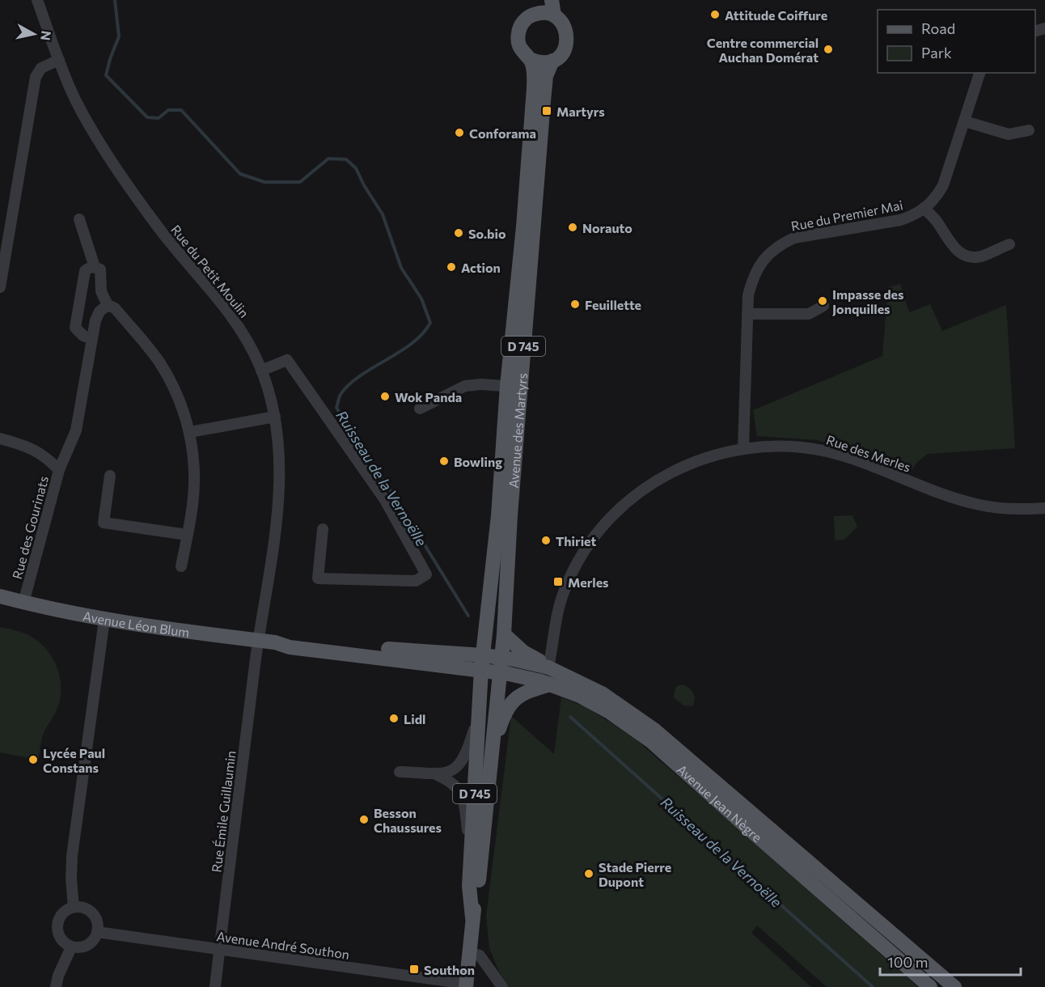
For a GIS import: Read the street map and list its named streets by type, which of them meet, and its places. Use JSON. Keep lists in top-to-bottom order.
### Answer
{
  "streets": {
    "main road": [
      "D 745",
      "Avenue des Martyrs",
      "Avenue Léon Blum",
      "Avenue Jean Nègre"
    ],
    "street": [
      "Rue du Premier Mai",
      "Rue du Petit Moulin",
      "Rue des Merles",
      "Rue des Gourinats",
      "Rue Émile Guillaumin",
      "Avenue André Southon"
    ]
  },
  "crossings": [
    ["Rue du Premier Mai", "Rue des Merles"],
    ["Rue du Petit Moulin", "Avenue Léon Blum"],
    ["Rue du Petit Moulin", "Rue Émile Guillaumin"],
    ["D 745", "Avenue des Martyrs"],
    ["D 745", "Avenue Léon Blum"],
    ["D 745", "Avenue Jean Nègre"],
    ["D 745", "Avenue André Southon"],
    ["Avenue des Martyrs", "Avenue Léon Blum"],
    ["Avenue des Martyrs", "Avenue Jean Nègre"],
    ["Rue des Merles", "Avenue Jean Nègre"],
    ["Rue des Gourinats", "Avenue Léon Blum"],
    ["Avenue Léon Blum", "Avenue Jean Nègre"],
    ["Avenue Léon Blum", "Rue Émile Guillaumin"],
    ["Rue Émile Guillaumin", "Avenue André Southon"]
  ],
  "water": ["Ruisseau de la Vernoëlle"],
  "places": {
    "other": [
      "Attitude Coiffure",
      "Centre commercial Auchan Domérat",
      "Conforama",
      "Norauto",
      "So.bio",
      "Action",
      "Impasse des Jonquilles",
      "Feuillette",
      "Wok Panda",
      "Bowling",
      "Thiriet",
      "Lidl",
      "Lycée Paul Constans",
      "Besson Chaussures",
      "Stade Pierre Dupont"
    ],
    "transit": ["Martyrs", "Merles", "Southon"]
  },
  "legend": ["Road", "Park"],
  "scale_bar": "100 m",
  "north": "right"
}
